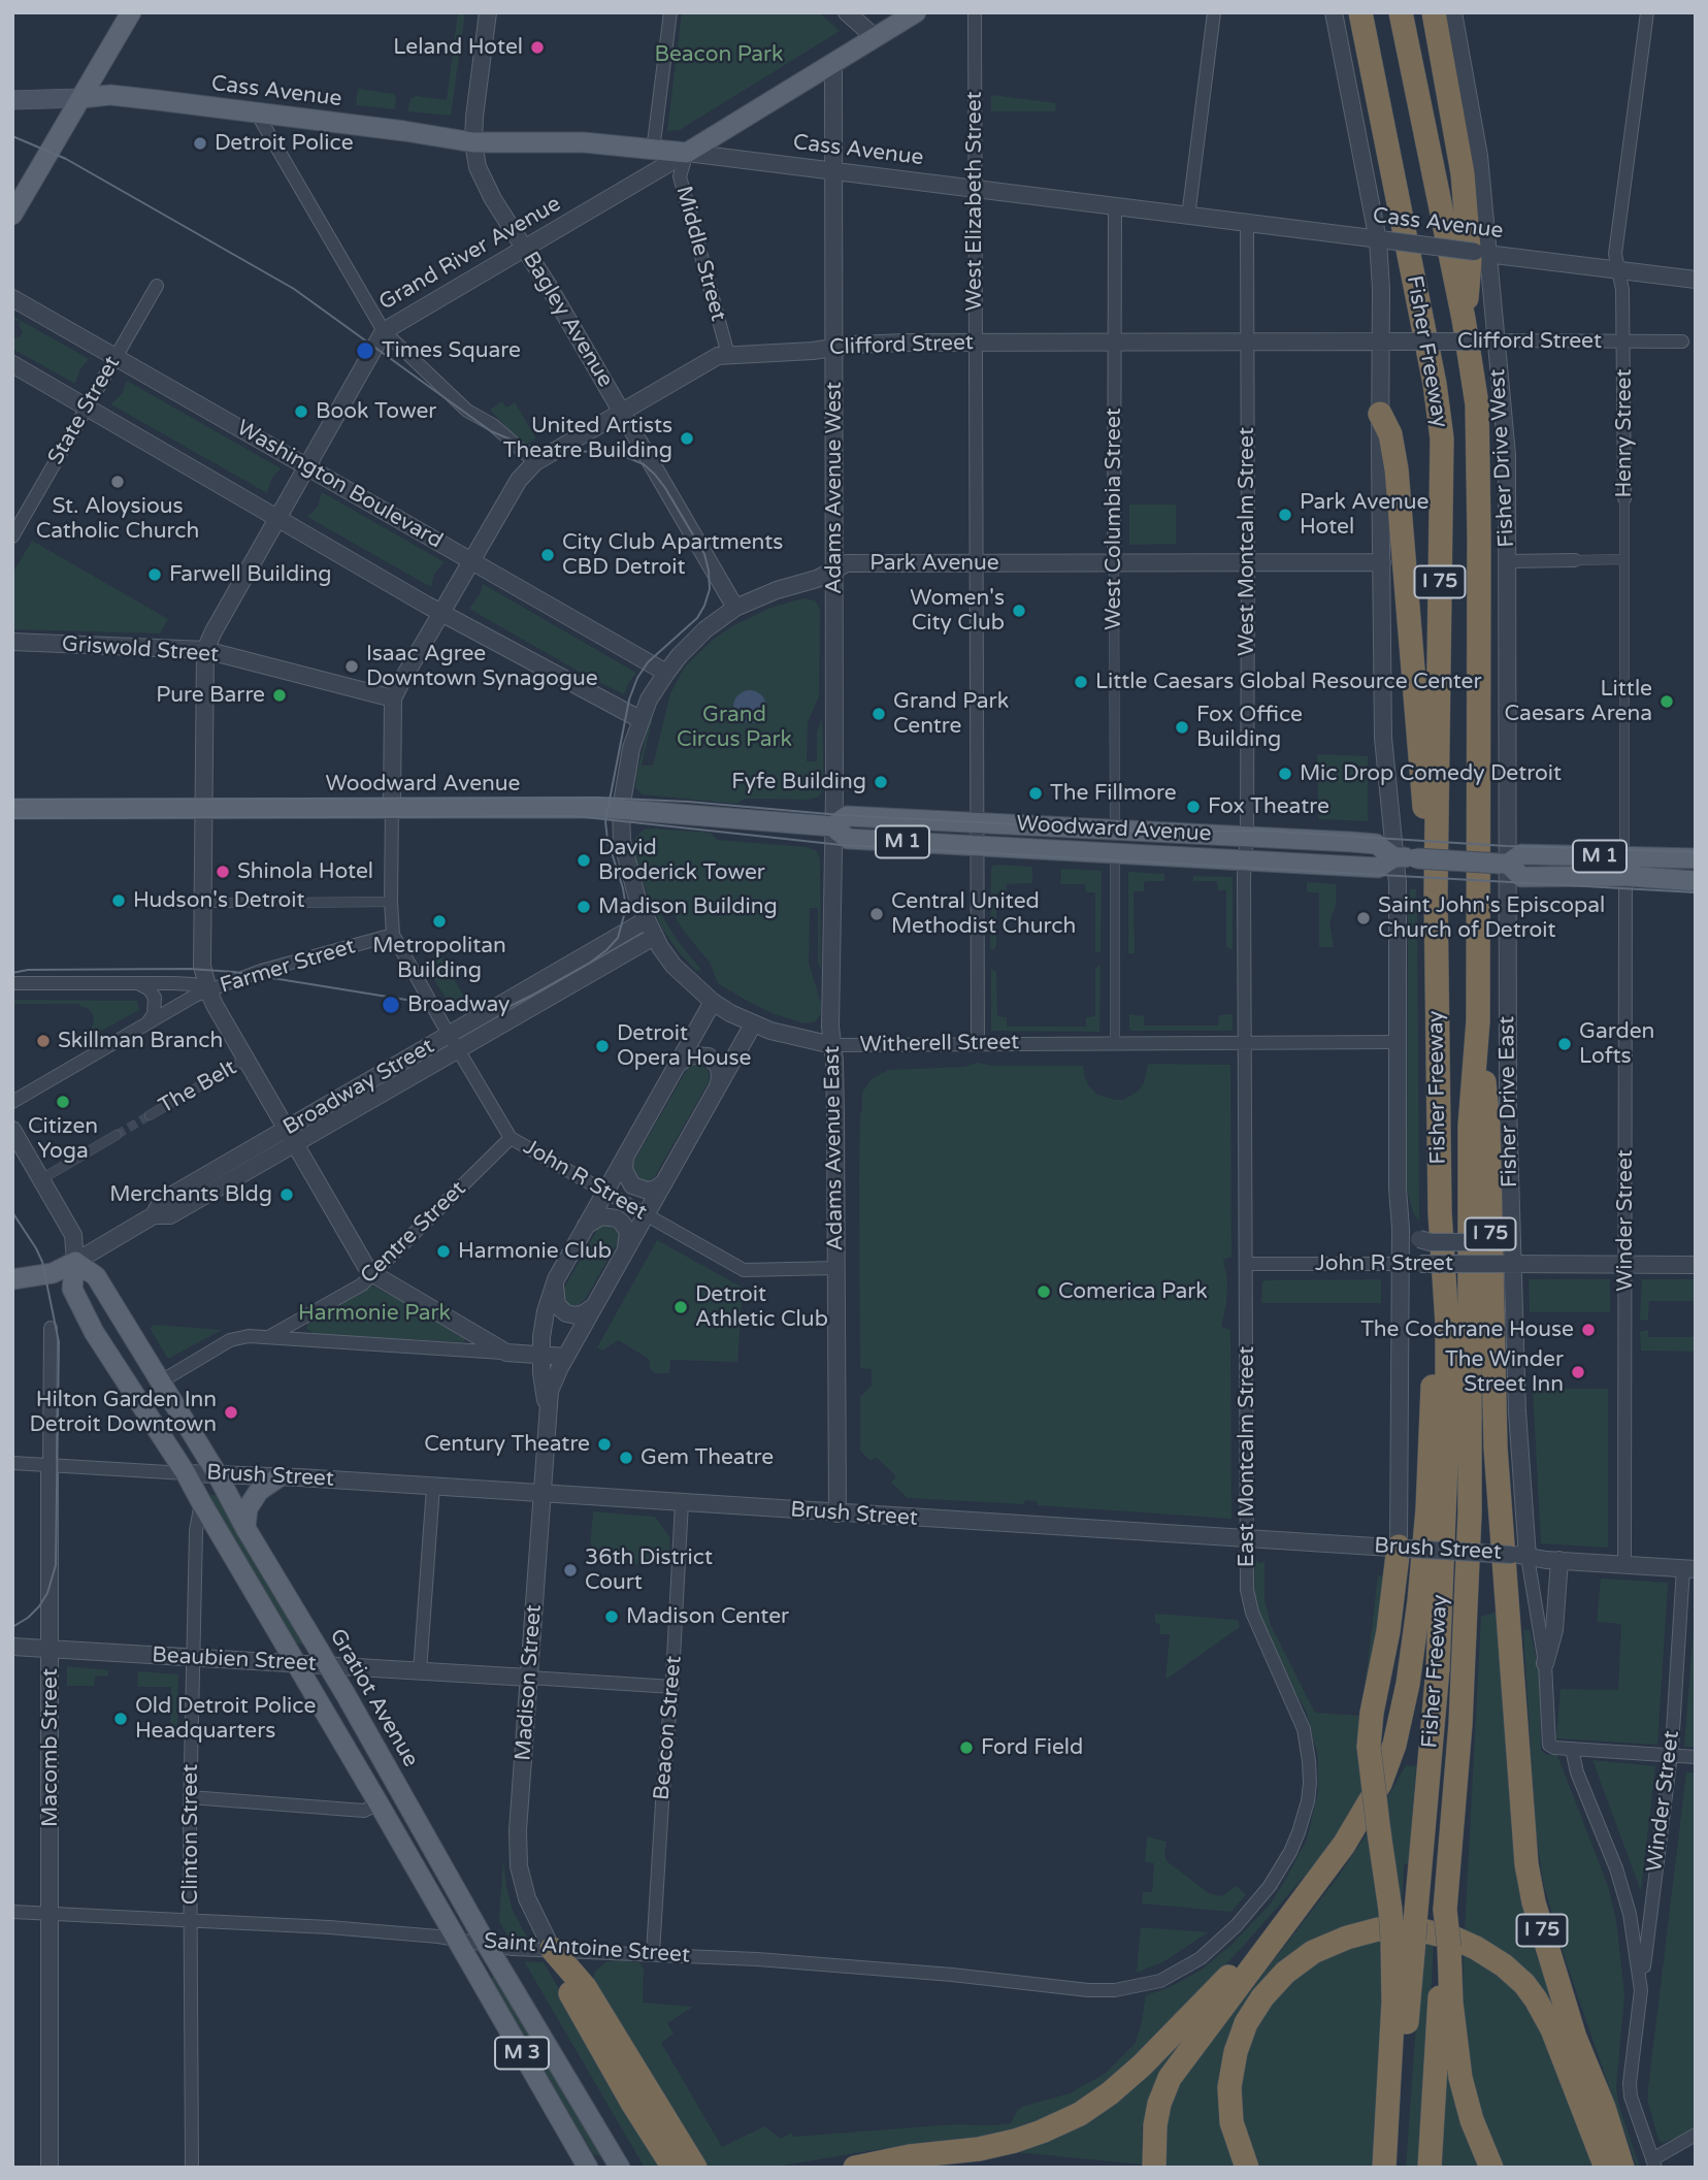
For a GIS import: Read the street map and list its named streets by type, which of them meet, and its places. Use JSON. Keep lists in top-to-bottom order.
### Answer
{
  "streets": {
    "highway": ["Fisher Freeway", "I 75"],
    "main road": [
      "Cass Avenue",
      "Grand River Avenue",
      "Woodward Avenue",
      "M 1",
      "Gratiot Avenue",
      "M 3"
    ],
    "street": [
      "West Elizabeth Street",
      "Middle Street",
      "Bagley Avenue",
      "Clifford Street",
      "State Street",
      "Henry Street",
      "Fisher Drive West",
      "Washington Boulevard",
      "Adams Avenue West",
      "West Columbia Street",
      "West Montcalm Street",
      "Park Avenue",
      "Griswold Street",
      "Farmer Street",
      "Witherell Street",
      "The Belt",
      "Broadway Street",
      "Fisher Drive East",
      "Adams Avenue East",
      "John R Street",
      "Winder Street",
      "Centre Street",
      "East Montcalm Street",
      "Brush Street",
      "Beaubien Street",
      "Madison Street",
      "Beacon Street",
      "Macomb Street",
      "Clinton Street",
      "Saint Antoine Street"
    ]
  },
  "crossings": [
    ["Cass Avenue", "West Elizabeth Street"],
    ["Cass Avenue", "Grand River Avenue"],
    ["Cass Avenue", "Middle Street"],
    ["Cass Avenue", "Bagley Avenue"],
    ["Cass Avenue", "Henry Street"],
    ["Cass Avenue", "Fisher Drive West"],
    ["Cass Avenue", "Adams Avenue West"],
    ["Cass Avenue", "West Columbia Street"],
    ["Cass Avenue", "West Montcalm Street"],
    ["West Elizabeth Street", "Clifford Street"],
    ["West Elizabeth Street", "Park Avenue"],
    ["West Elizabeth Street", "Woodward Avenue"],
    ["West Elizabeth Street", "Witherell Street"],
    ["Grand River Avenue", "Middle Street"],
    ["Grand River Avenue", "Bagley Avenue"],
    ["Grand River Avenue", "Washington Boulevard"],
    ["Grand River Avenue", "Adams Avenue West"],
    ["Grand River Avenue", "Griswold Street"],
    ["Grand River Avenue", "Woodward Avenue"],
    ["Grand River Avenue", "Farmer Street"],
    ["Grand River Avenue", "The Belt"],
    ["Grand River Avenue", "Broadway Street"],
    ["Grand River Avenue", "Centre Street"],
    ["Middle Street", "Clifford Street"],
    ["Bagley Avenue", "Clifford Street"],
    ["Bagley Avenue", "Park Avenue"],
    ["Clifford Street", "Henry Street"],
    ["Clifford Street", "Fisher Drive West"],
    ["Clifford Street", "Washington Boulevard"],
    ["Clifford Street", "Adams Avenue West"],
    ["Clifford Street", "West Columbia Street"],
    ["Clifford Street", "West Montcalm Street"],
    ["Clifford Street", "Griswold Street"],
    ["Clifford Street", "Woodward Avenue"],
    ["Clifford Street", "John R Street"],
    ["Fisher Freeway", "I 75"],
    ["State Street", "Washington Boulevard"],
    ["Henry Street", "Woodward Avenue"],
    ["Henry Street", "Winder Street"],
    ["Fisher Drive West", "Woodward Avenue"],
    ["Fisher Drive West", "Fisher Drive East"],
    ["Washington Boulevard", "Park Avenue"],
    ["Adams Avenue West", "Park Avenue"],
    ["Adams Avenue West", "Woodward Avenue"],
    ["Adams Avenue West", "Adams Avenue East"],
    ["West Columbia Street", "Park Avenue"],
    ["West Columbia Street", "Woodward Avenue"],
    ["West Montcalm Street", "Park Avenue"],
    ["West Montcalm Street", "Woodward Avenue"],
    ["West Montcalm Street", "East Montcalm Street"],
    ["Park Avenue", "Woodward Avenue"],
    ["Park Avenue", "Witherell Street"],
    ["Woodward Avenue", "Witherell Street"],
    ["Woodward Avenue", "Fisher Drive East"],
    ["Woodward Avenue", "Adams Avenue East"],
    ["Woodward Avenue", "John R Street"],
    ["Woodward Avenue", "Winder Street"],
    ["Woodward Avenue", "East Montcalm Street"],
    ["Farmer Street", "John R Street"],
    ["Witherell Street", "Broadway Street"],
    ["Witherell Street", "Adams Avenue East"],
    ["Witherell Street", "East Montcalm Street"],
    ["Witherell Street", "Madison Street"],
    ["Broadway Street", "John R Street"],
    ["Broadway Street", "Gratiot Avenue"],
    ["Broadway Street", "M 3"],
    ["Fisher Drive East", "John R Street"],
    ["Fisher Drive East", "Brush Street"],
    ["Adams Avenue East", "John R Street"],
    ["Adams Avenue East", "Brush Street"],
    ["John R Street", "Winder Street"],
    ["John R Street", "Centre Street"],
    ["John R Street", "East Montcalm Street"],
    ["John R Street", "Madison Street"],
    ["Winder Street", "Brush Street"],
    ["East Montcalm Street", "Brush Street"],
    ["East Montcalm Street", "Saint Antoine Street"],
    ["Brush Street", "Madison Street"],
    ["Brush Street", "Gratiot Avenue"],
    ["Brush Street", "Beacon Street"],
    ["Brush Street", "Macomb Street"],
    ["Brush Street", "M 3"],
    ["Beaubien Street", "Madison Street"],
    ["Beaubien Street", "Gratiot Avenue"],
    ["Beaubien Street", "Beacon Street"],
    ["Beaubien Street", "Macomb Street"],
    ["Beaubien Street", "Clinton Street"],
    ["Beaubien Street", "M 3"],
    ["Madison Street", "Saint Antoine Street"],
    ["Gratiot Avenue", "Saint Antoine Street"],
    ["Gratiot Avenue", "M 3"],
    ["Beacon Street", "Saint Antoine Street"],
    ["Macomb Street", "Saint Antoine Street"],
    ["Clinton Street", "Saint Antoine Street"],
    ["Clinton Street", "M 3"],
    ["Saint Antoine Street", "M 3"]
  ],
  "parks": ["Beacon Park", "Grand Circus Park", "Harmonie Park"],
  "places": [
    "Leland Hotel",
    "Detroit Police",
    "Times Square",
    "Book Tower",
    "United Artists Theatre Building",
    "St. Aloysious Catholic Church",
    "Park Avenue Hotel",
    "City Club Apartments CBD Detroit",
    "Farwell Building",
    "Women's City Club",
    "Isaac Agree Downtown Synagogue",
    "Little Caesars Global Resource Center",
    "Pure Barre",
    "Little Caesars Arena",
    "Grand Park Centre",
    "Fox Office Building",
    "Mic Drop Comedy Detroit",
    "Fyfe Building",
    "The Fillmore",
    "Fox Theatre",
    "David Broderick Tower",
    "Shinola Hotel",
    "Hudson's Detroit",
    "Madison Building",
    "Central United Methodist Church",
    "Saint John's Episcopal Church of Detroit",
    "Metropolitan Building",
    "Broadway",
    "Skillman Branch",
    "Garden Lofts",
    "Detroit Opera House",
    "Citizen Yoga",
    "Merchants Bldg",
    "Harmonie Club",
    "Comerica Park",
    "Detroit Athletic Club",
    "The Cochrane House",
    "The Winder Street Inn",
    "Hilton Garden Inn Detroit Downtown",
    "Century Theatre",
    "Gem Theatre",
    "36th District Court",
    "Madison Center",
    "Old Detroit Police Headquarters",
    "Ford Field"
  ]
}
